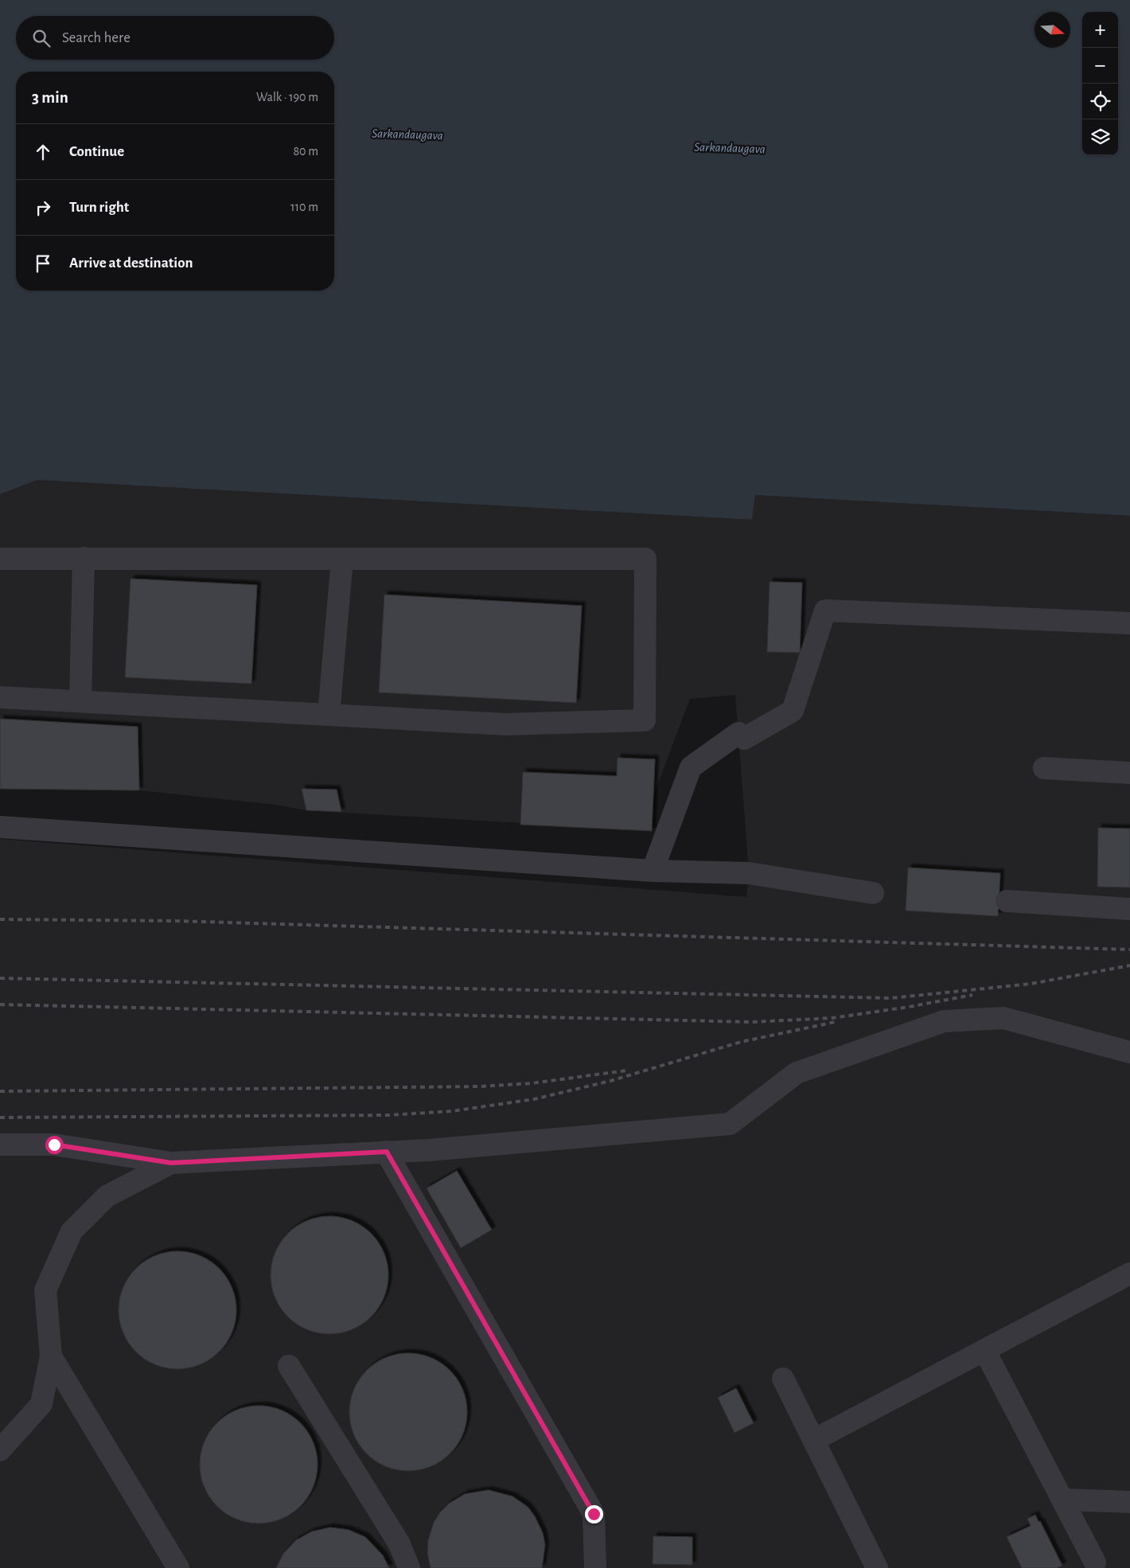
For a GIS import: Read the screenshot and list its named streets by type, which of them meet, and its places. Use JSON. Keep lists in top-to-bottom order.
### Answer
{
  "water": ["Sarkandaugava"],
  "north": "right",
  "page": {
    "map_buttons": ["+", "−"],
    "search": "Search here",
    "heading": ["3 min", "Walk · 190 m"],
    "list": [
      ["Continue", "80 m"],
      ["Turn right", "110 m"],
      "Arrive at destination"
    ]
  }
}
